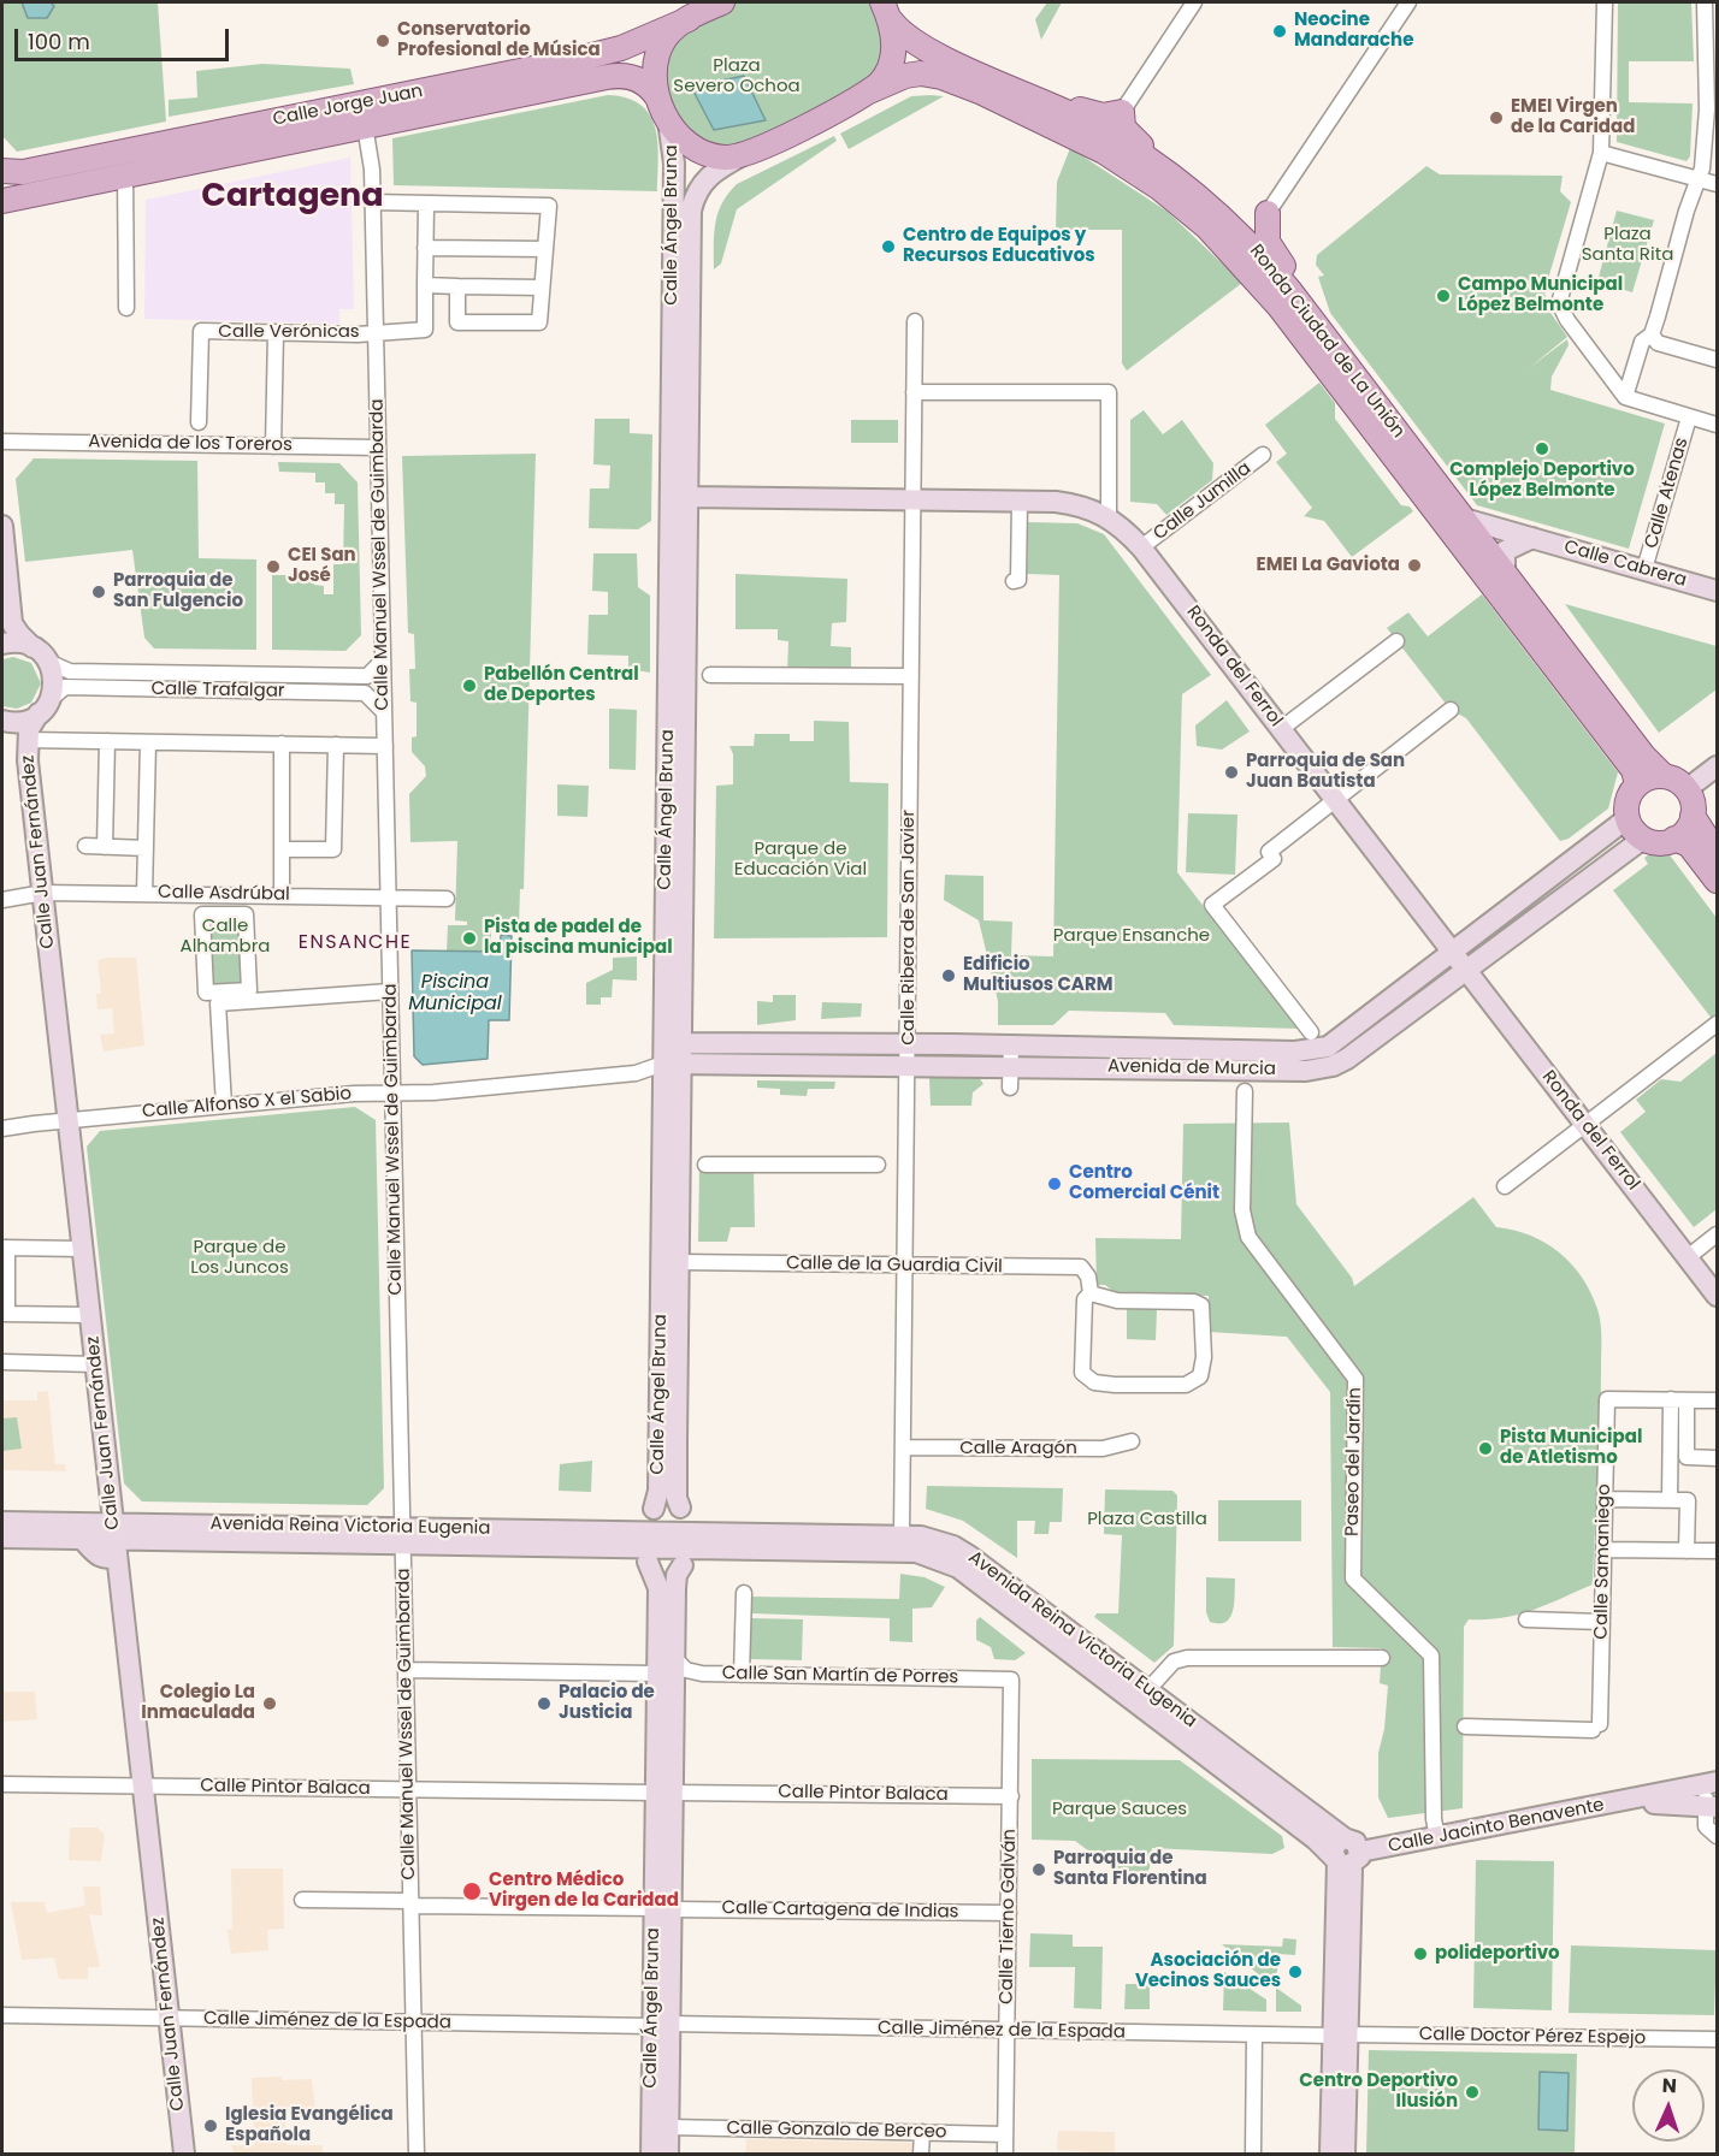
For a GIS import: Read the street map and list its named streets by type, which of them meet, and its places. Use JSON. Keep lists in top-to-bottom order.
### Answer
{
  "streets": {
    "main road": [
      "Calle Jorge Juan",
      "Calle Ángel Bruna",
      "Ronda Ciudad de La Unión",
      "Calle Cabrera",
      "Ronda del Ferrol",
      "Calle Juan Fernández",
      "Avenida de Murcia",
      "Avenida Reina Victoria Eugenia",
      "Calle Jacinto Benavente"
    ],
    "street": [
      "Calle Verónicas",
      "Avenida de los Toreros",
      "Calle Atenas",
      "Calle Jumilla",
      "Calle Manuel Wssel de Guimbarda",
      "Calle Trafalgar",
      "Calle Asdrúbal",
      "Calle Ribera de San Javier",
      "Calle Alfonso X el Sabio",
      "Calle de la Guardia Civil",
      "Calle Aragón",
      "Paseo del Jardín",
      "Calle Samaniego",
      "Calle San Martín de Porres",
      "Calle Pintor Balaca",
      "Calle Cartagena de Indias",
      "Calle Tierno Galván",
      "Calle Jiménez de la Espada",
      "Calle Doctor Pérez Espejo",
      "Calle Gonzalo de Berceo"
    ]
  },
  "crossings": [
    ["Calle Jorge Juan", "Calle Ángel Bruna"],
    ["Calle Jorge Juan", "Calle Manuel Wssel de Guimbarda"],
    ["Calle Ángel Bruna", "Ronda del Ferrol"],
    ["Calle Ángel Bruna", "Avenida de Murcia"],
    ["Calle Ángel Bruna", "Calle Alfonso X el Sabio"],
    ["Calle Ángel Bruna", "Calle de la Guardia Civil"],
    ["Calle Ángel Bruna", "Avenida Reina Victoria Eugenia"],
    ["Calle Ángel Bruna", "Calle San Martín de Porres"],
    ["Calle Ángel Bruna", "Calle Pintor Balaca"],
    ["Calle Ángel Bruna", "Calle Cartagena de Indias"],
    ["Calle Ángel Bruna", "Calle Jiménez de la Espada"],
    ["Calle Ángel Bruna", "Calle Gonzalo de Berceo"],
    ["Calle Verónicas", "Calle Manuel Wssel de Guimbarda"],
    ["Ronda Ciudad de La Unión", "Calle Cabrera"],
    ["Ronda Ciudad de La Unión", "Avenida de Murcia"],
    ["Avenida de los Toreros", "Calle Manuel Wssel de Guimbarda"],
    ["Calle Atenas", "Calle Cabrera"],
    ["Calle Jumilla", "Ronda del Ferrol"],
    ["Calle Manuel Wssel de Guimbarda", "Calle Trafalgar"],
    ["Calle Manuel Wssel de Guimbarda", "Calle Asdrúbal"],
    ["Calle Manuel Wssel de Guimbarda", "Calle Alfonso X el Sabio"],
    ["Calle Manuel Wssel de Guimbarda", "Avenida Reina Victoria Eugenia"],
    ["Calle Manuel Wssel de Guimbarda", "Calle Pintor Balaca"],
    ["Calle Manuel Wssel de Guimbarda", "Calle Cartagena de Indias"],
    ["Calle Manuel Wssel de Guimbarda", "Calle Jiménez de la Espada"],
    ["Ronda del Ferrol", "Calle Ribera de San Javier"],
    ["Ronda del Ferrol", "Avenida de Murcia"],
    ["Calle Trafalgar", "Calle Juan Fernández"],
    ["Calle Juan Fernández", "Calle Asdrúbal"],
    ["Calle Juan Fernández", "Calle Alfonso X el Sabio"],
    ["Calle Juan Fernández", "Avenida Reina Victoria Eugenia"],
    ["Calle Juan Fernández", "Calle Pintor Balaca"],
    ["Calle Juan Fernández", "Calle Jiménez de la Espada"],
    ["Calle Ribera de San Javier", "Avenida de Murcia"],
    ["Calle Ribera de San Javier", "Calle de la Guardia Civil"],
    ["Calle Ribera de San Javier", "Calle Aragón"],
    ["Calle Ribera de San Javier", "Avenida Reina Victoria Eugenia"],
    ["Avenida de Murcia", "Calle Alfonso X el Sabio"],
    ["Paseo del Jardín", "Calle Jacinto Benavente"],
    ["Avenida Reina Victoria Eugenia", "Calle Jacinto Benavente"],
    ["Calle San Martín de Porres", "Calle Tierno Galván"],
    ["Calle Pintor Balaca", "Calle Tierno Galván"],
    ["Calle Cartagena de Indias", "Calle Tierno Galván"],
    ["Calle Tierno Galván", "Calle Jiménez de la Espada"],
    ["Calle Tierno Galván", "Calle Gonzalo de Berceo"],
    ["Calle Jiménez de la Espada", "Calle Doctor Pérez Espejo"]
  ],
  "districts": ["Cartagena", "ENSANCHE"],
  "water": ["Piscina Municipal"],
  "parks": [
    "Plaza Severo Ochoa",
    "Plaza Santa Rita",
    "Parque de Educación Vial",
    "Calle Alhambra",
    "Parque Ensanche",
    "Parque de Los Juncos",
    "Plaza Castilla",
    "Parque Sauces"
  ],
  "places": [
    "Neocine Mandarache",
    "Conservatorio Profesional de Música",
    "EMEI Virgen de la Caridad",
    "Centro de Equipos y Recursos Educativos",
    "Campo Municipal López Belmonte",
    "Complejo Deportivo López Belmonte",
    "EMEI La Gaviota",
    "CEI San José",
    "Parroquia de San Fulgencio",
    "Pabellón Central de Deportes",
    "Parroquia de San Juan Bautista",
    "Pista de padel de la piscina municipal",
    "Edificio Multiusos CARM",
    "Centro Comercial Cénit",
    "Pista Municipal de Atletismo",
    "Colegio La Inmaculada",
    "Palacio de Justicia",
    "Parroquia de Santa Florentina",
    "Centro Médico Virgen de la Caridad",
    "polideportivo",
    "Asociación de Vecinos Sauces",
    "Centro Deportivo Ilusión",
    "Iglesia Evangélica Española"
  ],
  "scale_bar": "100 m",
  "north": "top"
}
